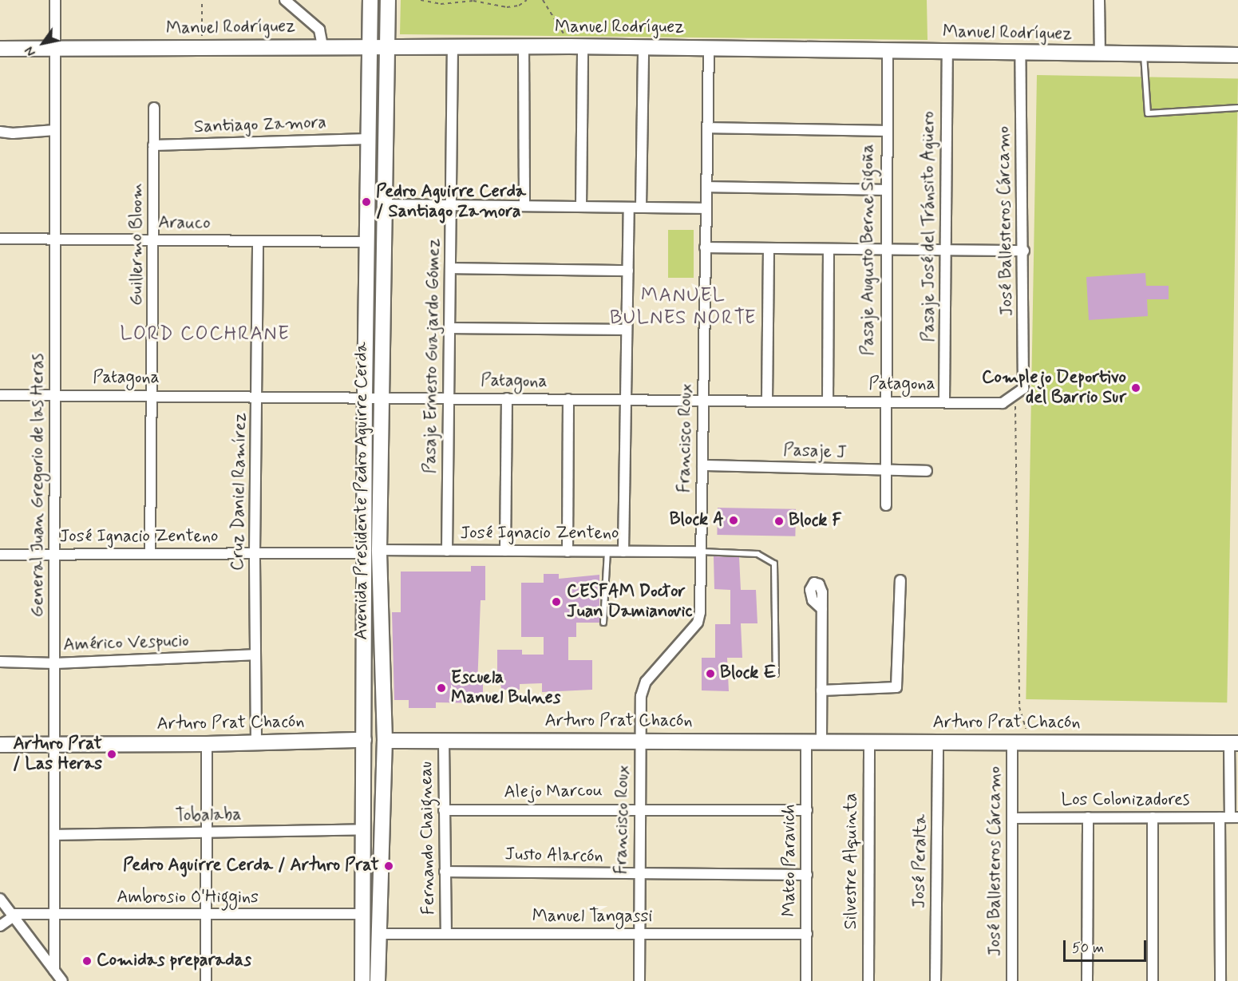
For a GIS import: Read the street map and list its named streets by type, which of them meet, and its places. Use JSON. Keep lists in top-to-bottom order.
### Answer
{
  "streets": {
    "street": [
      "Manuel Rodríguez",
      "Santiago Zamora",
      "José Ballesteros Cárcamo",
      "Arauco",
      "Pasaje José del Tránsito Agüero",
      "Guillermo Bloom",
      "Pasaje Augusto Berne Sigoña",
      "Pasaje Ernesto Guajardo Gómez",
      "Patagona",
      "Francisco Roux",
      "Pasaje J",
      "General Juan Gregorio de las Heras",
      "Avenida Presidente Pedro Aguirre Cerda",
      "Cruz Daniel Ramírez",
      "José Ignacio Zenteno",
      "Américo Vespucio",
      "Arturo Prat Chacón",
      "Alejo Marcou",
      "Los Colonizadores",
      "Tobalaba",
      "Fernando Chaigneau",
      "Justo Alarcón",
      "Mateo Paravich",
      "Silvestre Alquinta",
      "José Peralta",
      "Ambrosio O'Higgins",
      "Manuel Tangassi"
    ]
  },
  "crossings": [
    ["Manuel Rodríguez", "José Ballesteros Cárcamo"],
    ["Manuel Rodríguez", "Pasaje José del Tránsito Agüero"],
    ["Manuel Rodríguez", "Pasaje Augusto Berne Sigoña"],
    ["Manuel Rodríguez", "Pasaje Ernesto Guajardo Gómez"],
    ["Manuel Rodríguez", "Francisco Roux"],
    ["Manuel Rodríguez", "General Juan Gregorio de las Heras"],
    ["Manuel Rodríguez", "Avenida Presidente Pedro Aguirre Cerda"],
    ["Santiago Zamora", "Guillermo Bloom"],
    ["Santiago Zamora", "Avenida Presidente Pedro Aguirre Cerda"],
    ["José Ballesteros Cárcamo", "Patagona"],
    ["José Ballesteros Cárcamo", "Arturo Prat Chacón"],
    ["José Ballesteros Cárcamo", "Los Colonizadores"],
    ["Arauco", "Guillermo Bloom"],
    ["Arauco", "General Juan Gregorio de las Heras"],
    ["Arauco", "Avenida Presidente Pedro Aguirre Cerda"],
    ["Arauco", "Cruz Daniel Ramírez"],
    ["Pasaje José del Tránsito Agüero", "Patagona"],
    ["Guillermo Bloom", "Patagona"],
    ["Guillermo Bloom", "José Ignacio Zenteno"],
    ["Pasaje Augusto Berne Sigoña", "Patagona"],
    ["Pasaje Augusto Berne Sigoña", "Pasaje J"],
    ["Pasaje Ernesto Guajardo Gómez", "Patagona"],
    ["Pasaje Ernesto Guajardo Gómez", "José Ignacio Zenteno"],
    ["Patagona", "Francisco Roux"],
    ["Patagona", "General Juan Gregorio de las Heras"],
    ["Patagona", "Avenida Presidente Pedro Aguirre Cerda"],
    ["Patagona", "Cruz Daniel Ramírez"],
    ["Francisco Roux", "Pasaje J"],
    ["Francisco Roux", "José Ignacio Zenteno"],
    ["Francisco Roux", "Arturo Prat Chacón"],
    ["Francisco Roux", "Alejo Marcou"],
    ["Francisco Roux", "Justo Alarcón"],
    ["Francisco Roux", "Manuel Tangassi"],
    ["General Juan Gregorio de las Heras", "José Ignacio Zenteno"],
    ["General Juan Gregorio de las Heras", "Américo Vespucio"],
    ["General Juan Gregorio de las Heras", "Arturo Prat Chacón"],
    ["General Juan Gregorio de las Heras", "Tobalaba"],
    ["General Juan Gregorio de las Heras", "Ambrosio O'Higgins"],
    ["Avenida Presidente Pedro Aguirre Cerda", "José Ignacio Zenteno"],
    ["Avenida Presidente Pedro Aguirre Cerda", "Arturo Prat Chacón"],
    ["Avenida Presidente Pedro Aguirre Cerda", "Tobalaba"],
    ["Avenida Presidente Pedro Aguirre Cerda", "Ambrosio O'Higgins"],
    ["Avenida Presidente Pedro Aguirre Cerda", "Manuel Tangassi"],
    ["Cruz Daniel Ramírez", "José Ignacio Zenteno"],
    ["Cruz Daniel Ramírez", "Américo Vespucio"],
    ["Cruz Daniel Ramírez", "Arturo Prat Chacón"],
    ["Arturo Prat Chacón", "Fernando Chaigneau"],
    ["Arturo Prat Chacón", "Mateo Paravich"],
    ["Arturo Prat Chacón", "Silvestre Alquinta"],
    ["Arturo Prat Chacón", "José Peralta"],
    ["Alejo Marcou", "Fernando Chaigneau"],
    ["Alejo Marcou", "Mateo Paravich"],
    ["Fernando Chaigneau", "Justo Alarcón"],
    ["Fernando Chaigneau", "Manuel Tangassi"],
    ["Justo Alarcón", "Mateo Paravich"],
    ["Mateo Paravich", "Manuel Tangassi"]
  ],
  "districts": ["MANUEL BULNES NORTE", "LORD COCHRANE"],
  "places": [
    "Pedro Aguirre Cerda / Santiago Zamora",
    "Complejo Deportivo del Barrio Sur",
    "Block A",
    "Block F",
    "CESFAM Doctor Juan Damianovic",
    "Block E",
    "Escuela Manuel Bulnes",
    "Arturo Prat / Las Heras",
    "Pedro Aguirre Cerda / Arturo Prat",
    "Comidas preparadas"
  ],
  "scale_bar": "50 m",
  "north": "bottom left"
}
